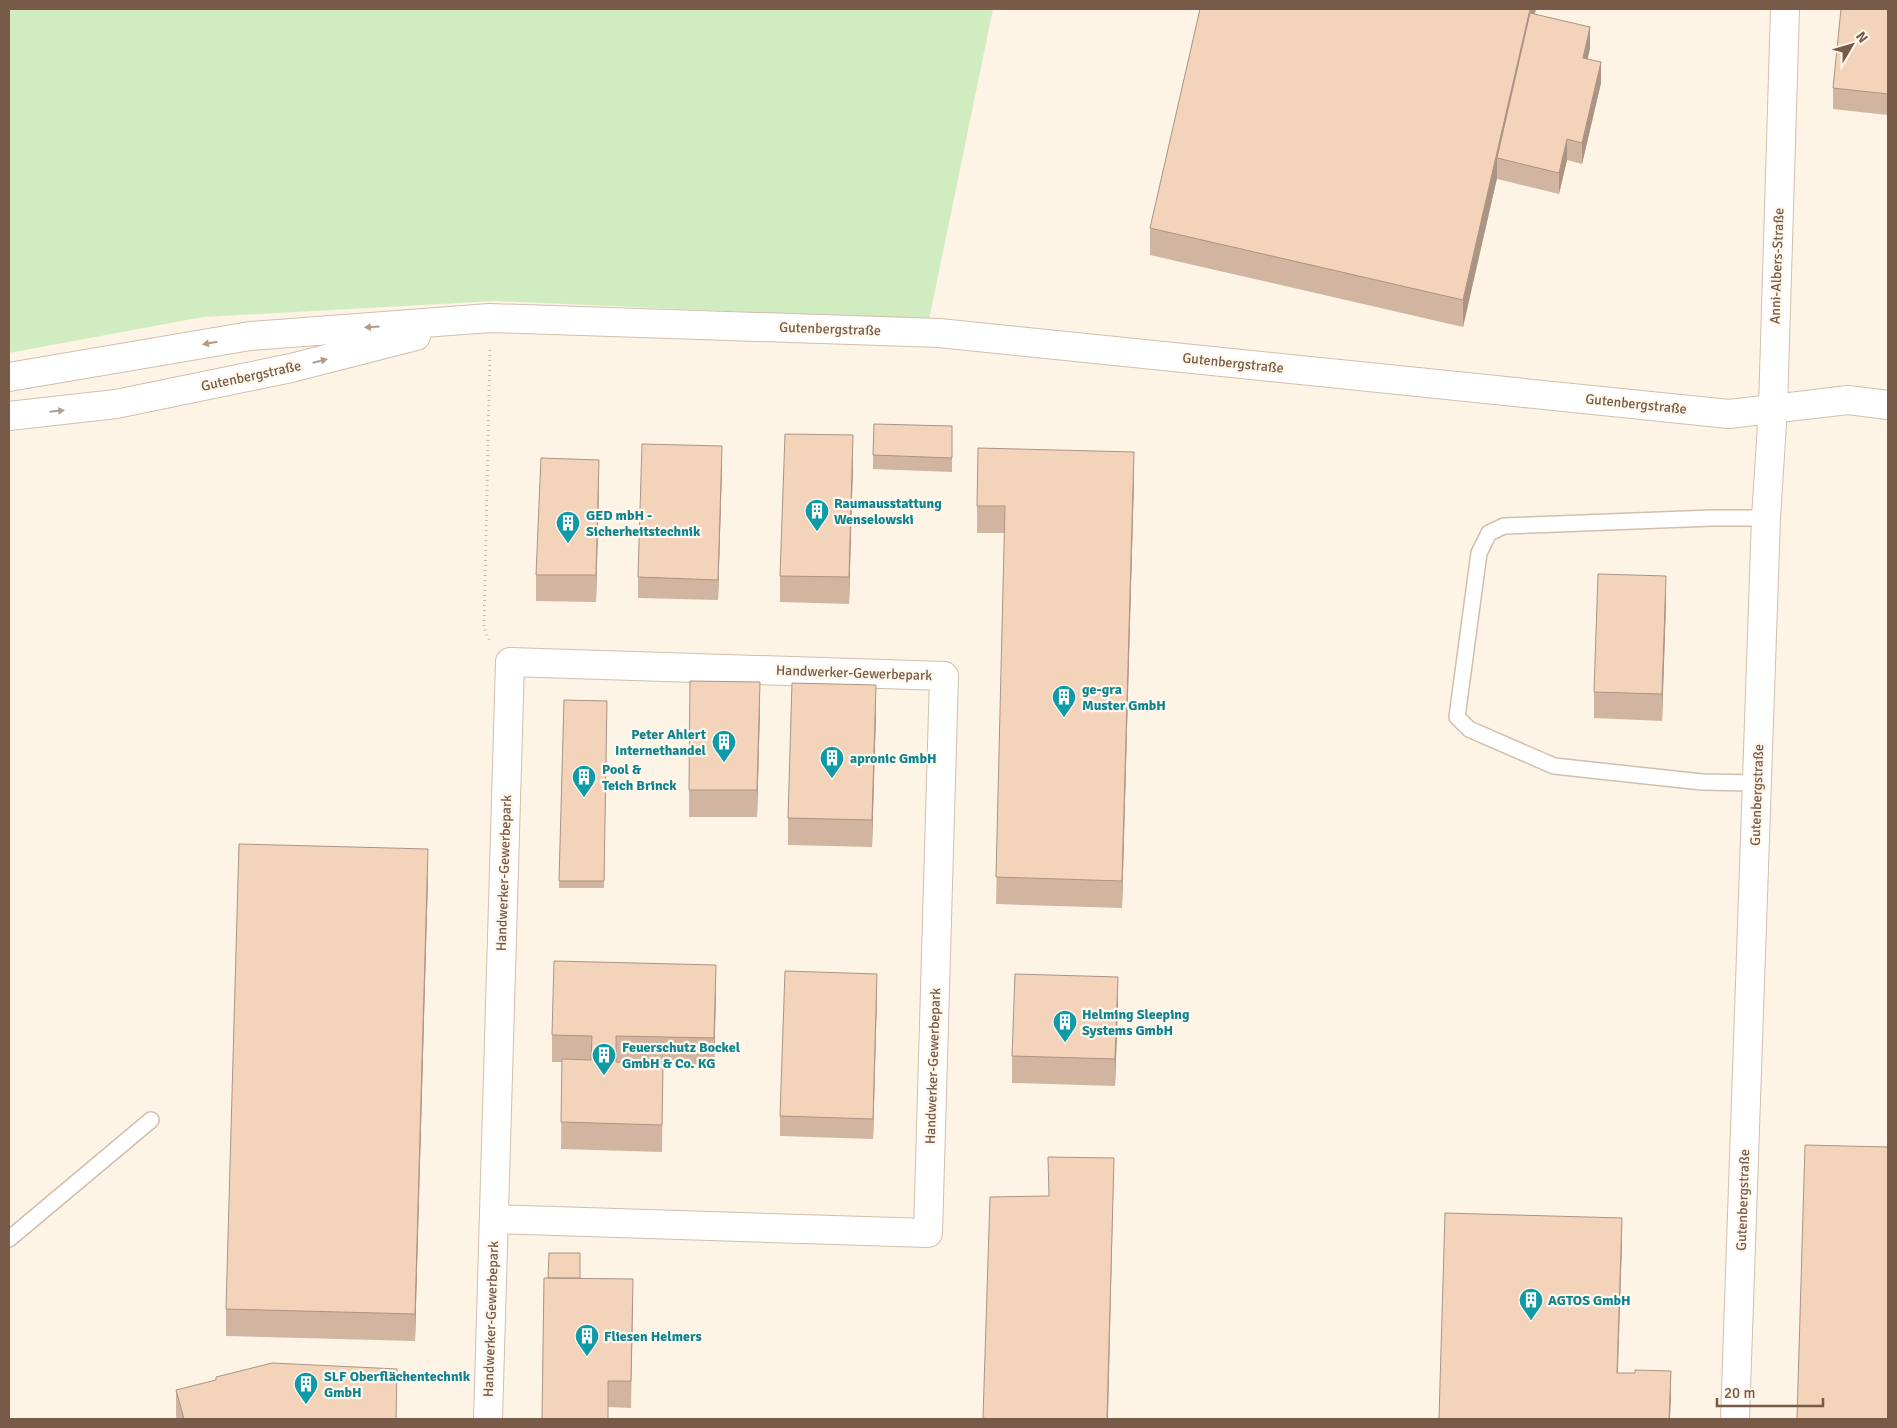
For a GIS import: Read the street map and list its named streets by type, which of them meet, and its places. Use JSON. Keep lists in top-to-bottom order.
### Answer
{
  "streets": {
    "street": ["Anni-Albers-Straße", "Gutenbergstraße", "Handwerker-Gewerbepark"]
  },
  "crossings": [
    ["Anni-Albers-Straße", "Gutenbergstraße"]
  ],
  "places": {
    "building": [
      "Raumausstattung Wenselowski",
      "GED mbH - Sicherheitstechnik",
      "ge-gra Muster GmbH",
      "Peter Ahlert Internethandel",
      "apronic GmbH",
      "Pool & Teich Brinck",
      "Helming Sleeping Systems GmbH",
      "Feuerschutz Bockel GmbH & Co. KG",
      "AGTOS GmbH",
      "Fliesen Helmers",
      "SLF Oberflächentechnik GmbH"
    ]
  },
  "scale_bar": "20 m",
  "north": "top right"
}
